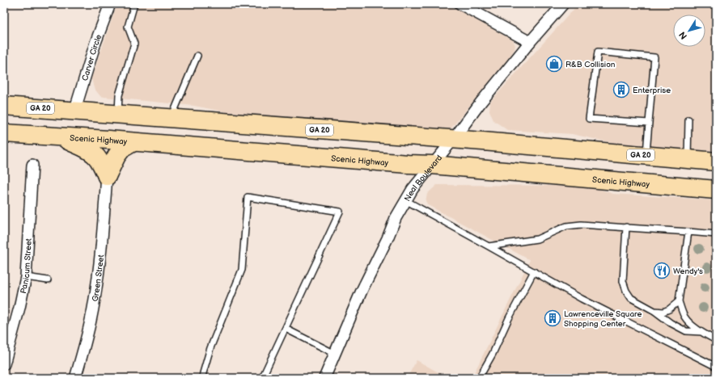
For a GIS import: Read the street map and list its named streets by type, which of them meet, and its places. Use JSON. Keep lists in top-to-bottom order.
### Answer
{
  "streets": {
    "highway": ["GA 20", "Scenic Highway"],
    "street": [
      "Carver Circle",
      "Neal Boulevard",
      "Panicum Street",
      "Green Street"
    ]
  },
  "crossings": [
    ["Carver Circle", "GA 20"],
    ["GA 20", "Neal Boulevard"],
    ["Scenic Highway", "Neal Boulevard"]
  ],
  "places": {
    "shop": ["R&B Collision"],
    "building": ["Enterprise", "Lawrenceville Square Shopping Center"],
    "restaurant": ["Wendy's"]
  },
  "north": "bottom left"
}
